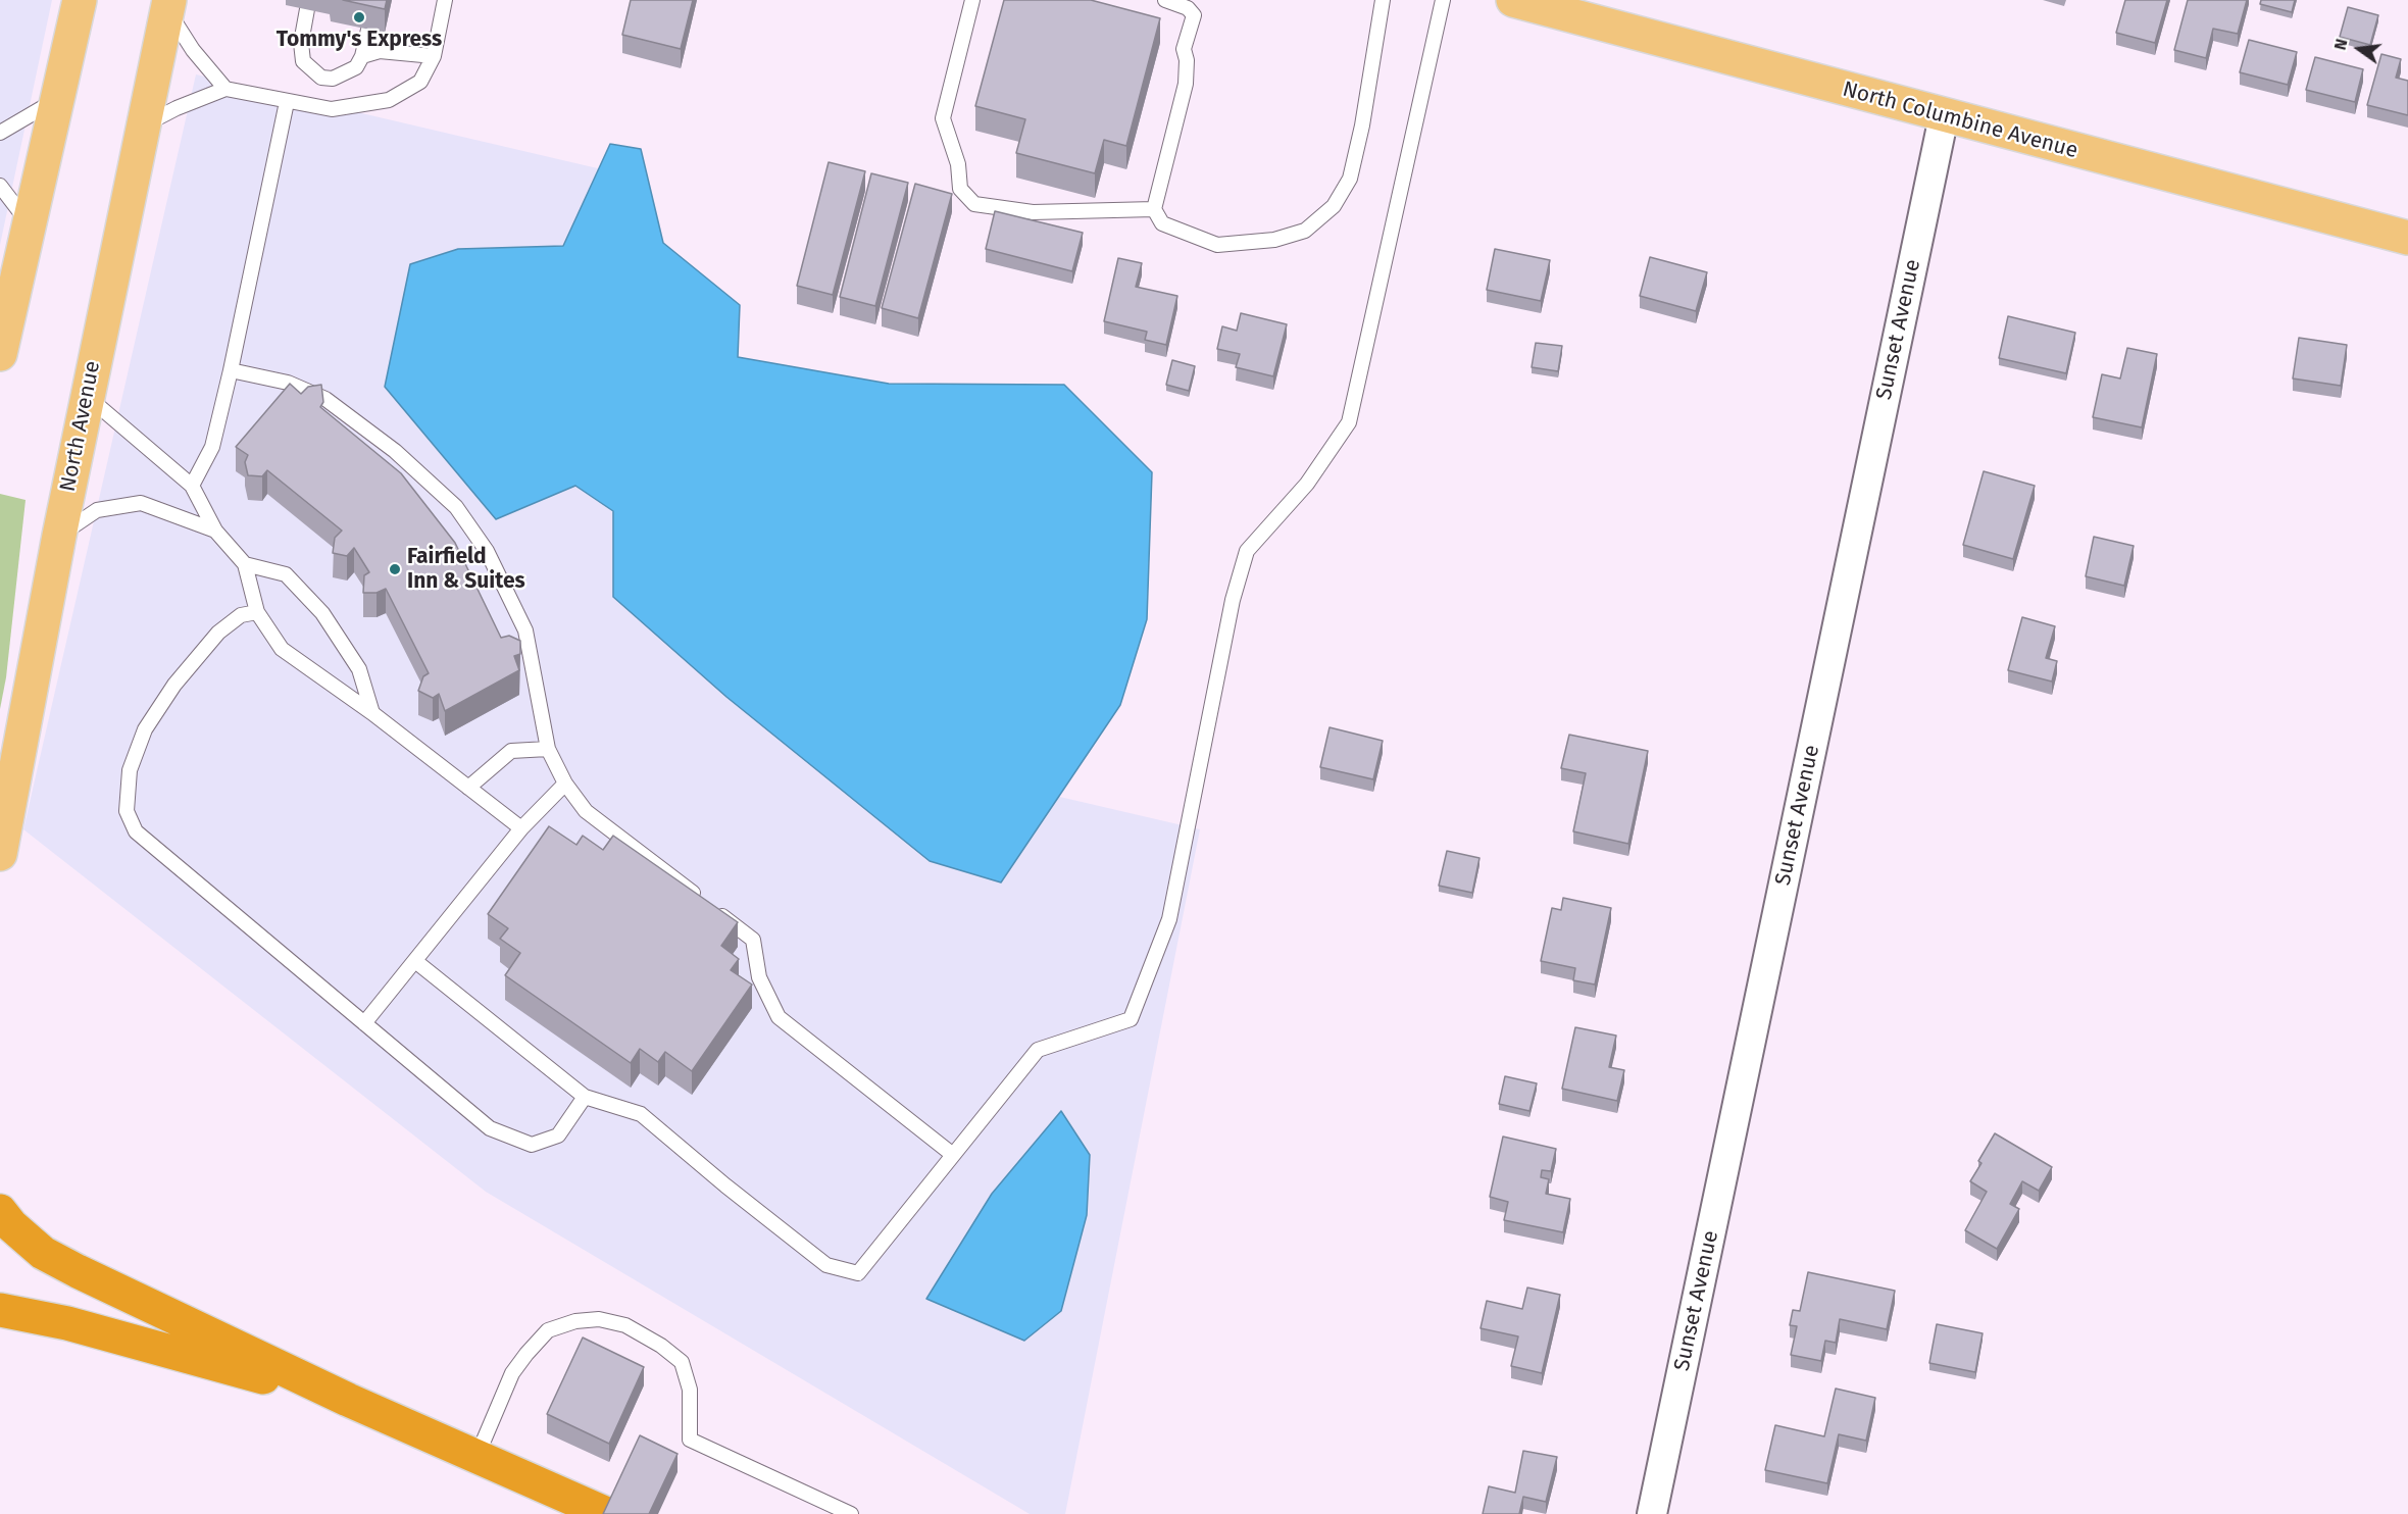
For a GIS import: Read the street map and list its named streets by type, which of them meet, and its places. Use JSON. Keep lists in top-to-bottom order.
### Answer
{
  "streets": {
    "main road": ["North Columbine Avenue", "North Avenue"],
    "street": ["Sunset Avenue"]
  },
  "crossings": [
    ["North Columbine Avenue", "Sunset Avenue"]
  ],
  "places": ["Tommy's Express", "Fairfield Inn & Suites"],
  "north": "left"
}
